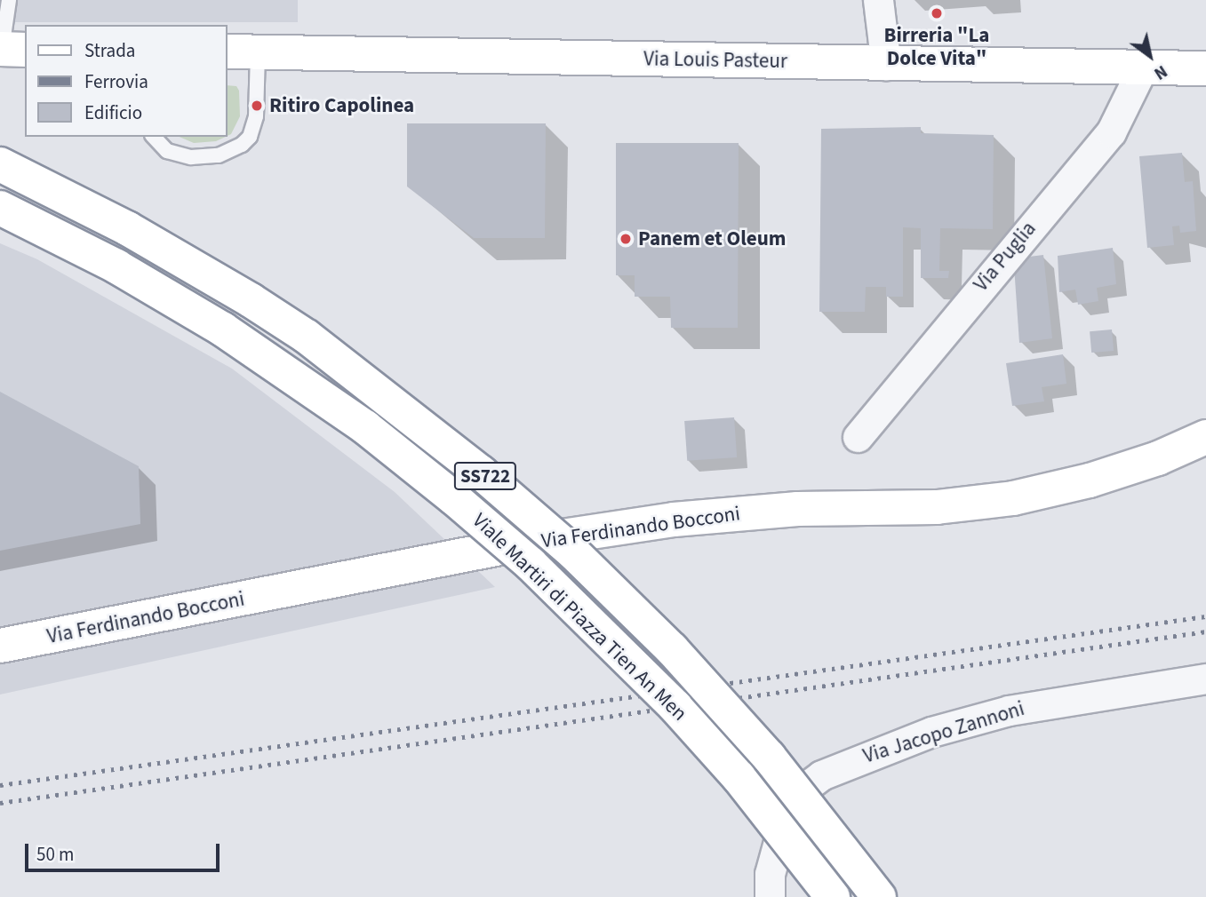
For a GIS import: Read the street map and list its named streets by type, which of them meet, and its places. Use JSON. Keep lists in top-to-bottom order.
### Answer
{
  "streets": {
    "main road": [
      "Via Louis Pasteur",
      "SS722",
      "Via Ferdinando Bocconi",
      "Viale Martiri di Piazza Tien An Men"
    ],
    "street": ["Via Puglia", "Via Jacopo Zannoni"]
  },
  "crossings": [
    ["Via Louis Pasteur", "Via Puglia"]
  ],
  "places": ["Birreria \"La Dolce Vita\"", "Ritiro Capolinea", "Panem et Oleum"],
  "legend": ["Strada", "Ferrovia", "Edificio"],
  "scale_bar": "50 m",
  "north": "bottom right"
}
